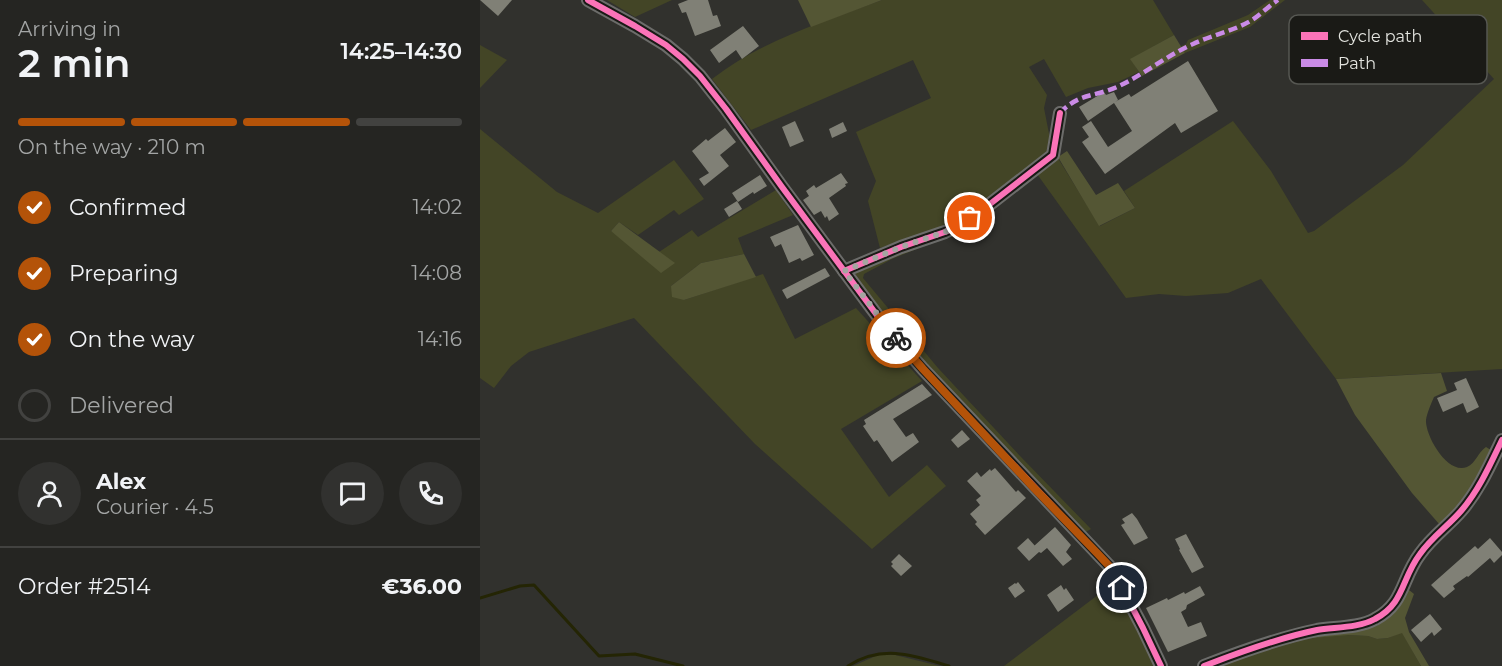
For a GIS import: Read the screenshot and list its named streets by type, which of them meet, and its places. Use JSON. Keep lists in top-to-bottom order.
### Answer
{
  "legend": ["Cycle path", "Path"],
  "page": {
    "heading": ["2 min", "Arriving in", "14:25–14:30"],
    "panel": [
      "Alex",
      "Courier · 4.5",
      "Order #2514",
      "€36.00"
    ],
    "bar": "On the way · 210 m",
    "list": [
      ["Confirmed", "14:02"],
      ["Preparing", "14:08"],
      ["On the way", "14:16"],
      "Delivered"
    ]
  }
}
